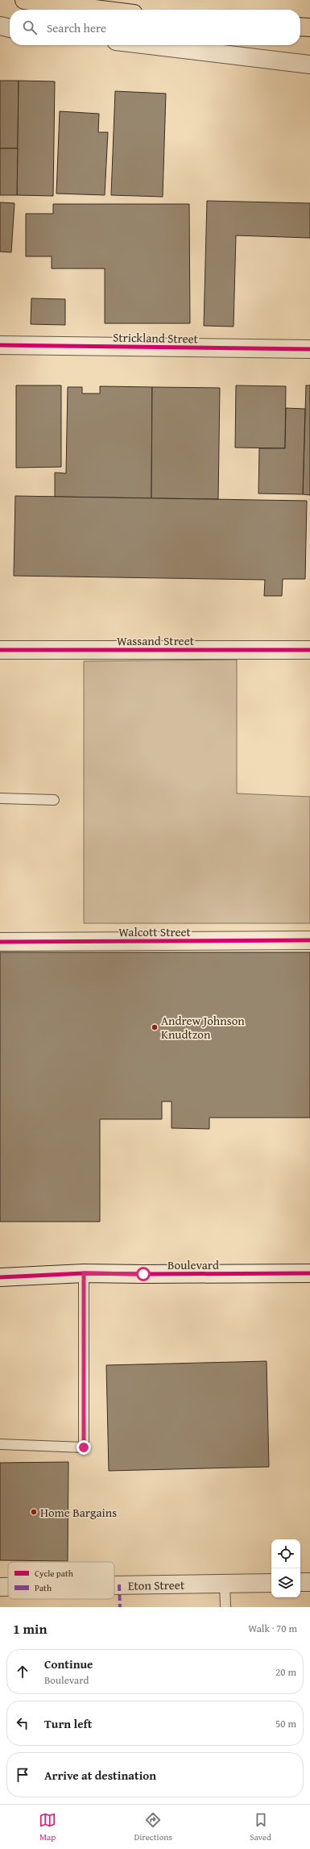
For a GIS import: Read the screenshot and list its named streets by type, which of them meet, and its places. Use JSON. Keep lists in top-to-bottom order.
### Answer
{
  "streets": {
    "street": [
      "Strickland Street",
      "Wassand Street",
      "Walcott Street",
      "Boulevard",
      "Eton Street"
    ]
  },
  "places": ["Andrew Johnson Knudtzon", "Home Bargains"],
  "legend": ["Cycle path", "Path"],
  "page": {
    "search": "Search here",
    "heading": ["1 min", "Walk · 70 m"],
    "list": [
      ["Continue", "Boulevard", "20 m"],
      ["Turn left", "50 m"],
      "Arrive at destination"
    ],
    "nav": ["Map", "Directions", "Saved"]
  }
}
